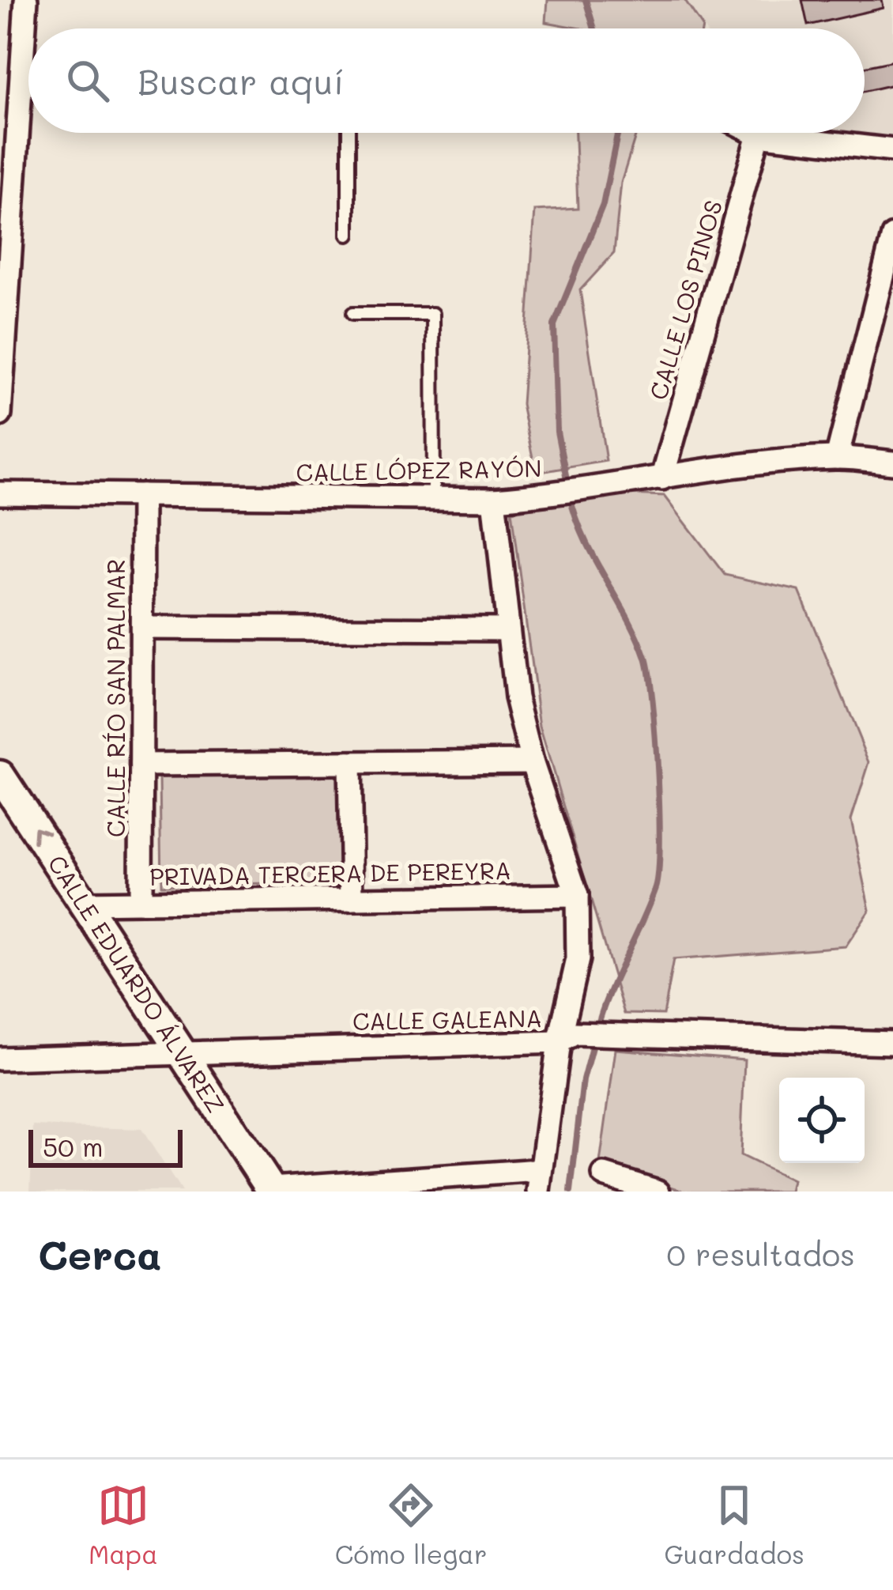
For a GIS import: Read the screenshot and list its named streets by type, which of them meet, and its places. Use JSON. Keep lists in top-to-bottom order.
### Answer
{
  "streets": {
    "street": [
      "CALLE LOS PINOS",
      "CALLE LÓPEZ RAYÓN",
      "CALLE RÍO SAN PALMAR",
      "PRIVADA TERCERA DE PEREYRA",
      "CALLE EDUARDO ÁLVAREZ",
      "CALLE GALEANA"
    ]
  },
  "crossings": [
    ["CALLE LOS PINOS", "CALLE LÓPEZ RAYÓN"],
    ["CALLE LÓPEZ RAYÓN", "CALLE RÍO SAN PALMAR"],
    ["CALLE RÍO SAN PALMAR", "PRIVADA TERCERA DE PEREYRA"],
    ["PRIVADA TERCERA DE PEREYRA", "CALLE EDUARDO ÁLVAREZ"],
    ["CALLE EDUARDO ÁLVAREZ", "CALLE GALEANA"]
  ],
  "scale_bar": "50 m",
  "page": {
    "search": "Buscar aquí",
    "scale": "50 m",
    "heading": ["Cerca", "0 resultados"],
    "nav": ["Mapa", "Cómo llegar", "Guardados"]
  }
}
